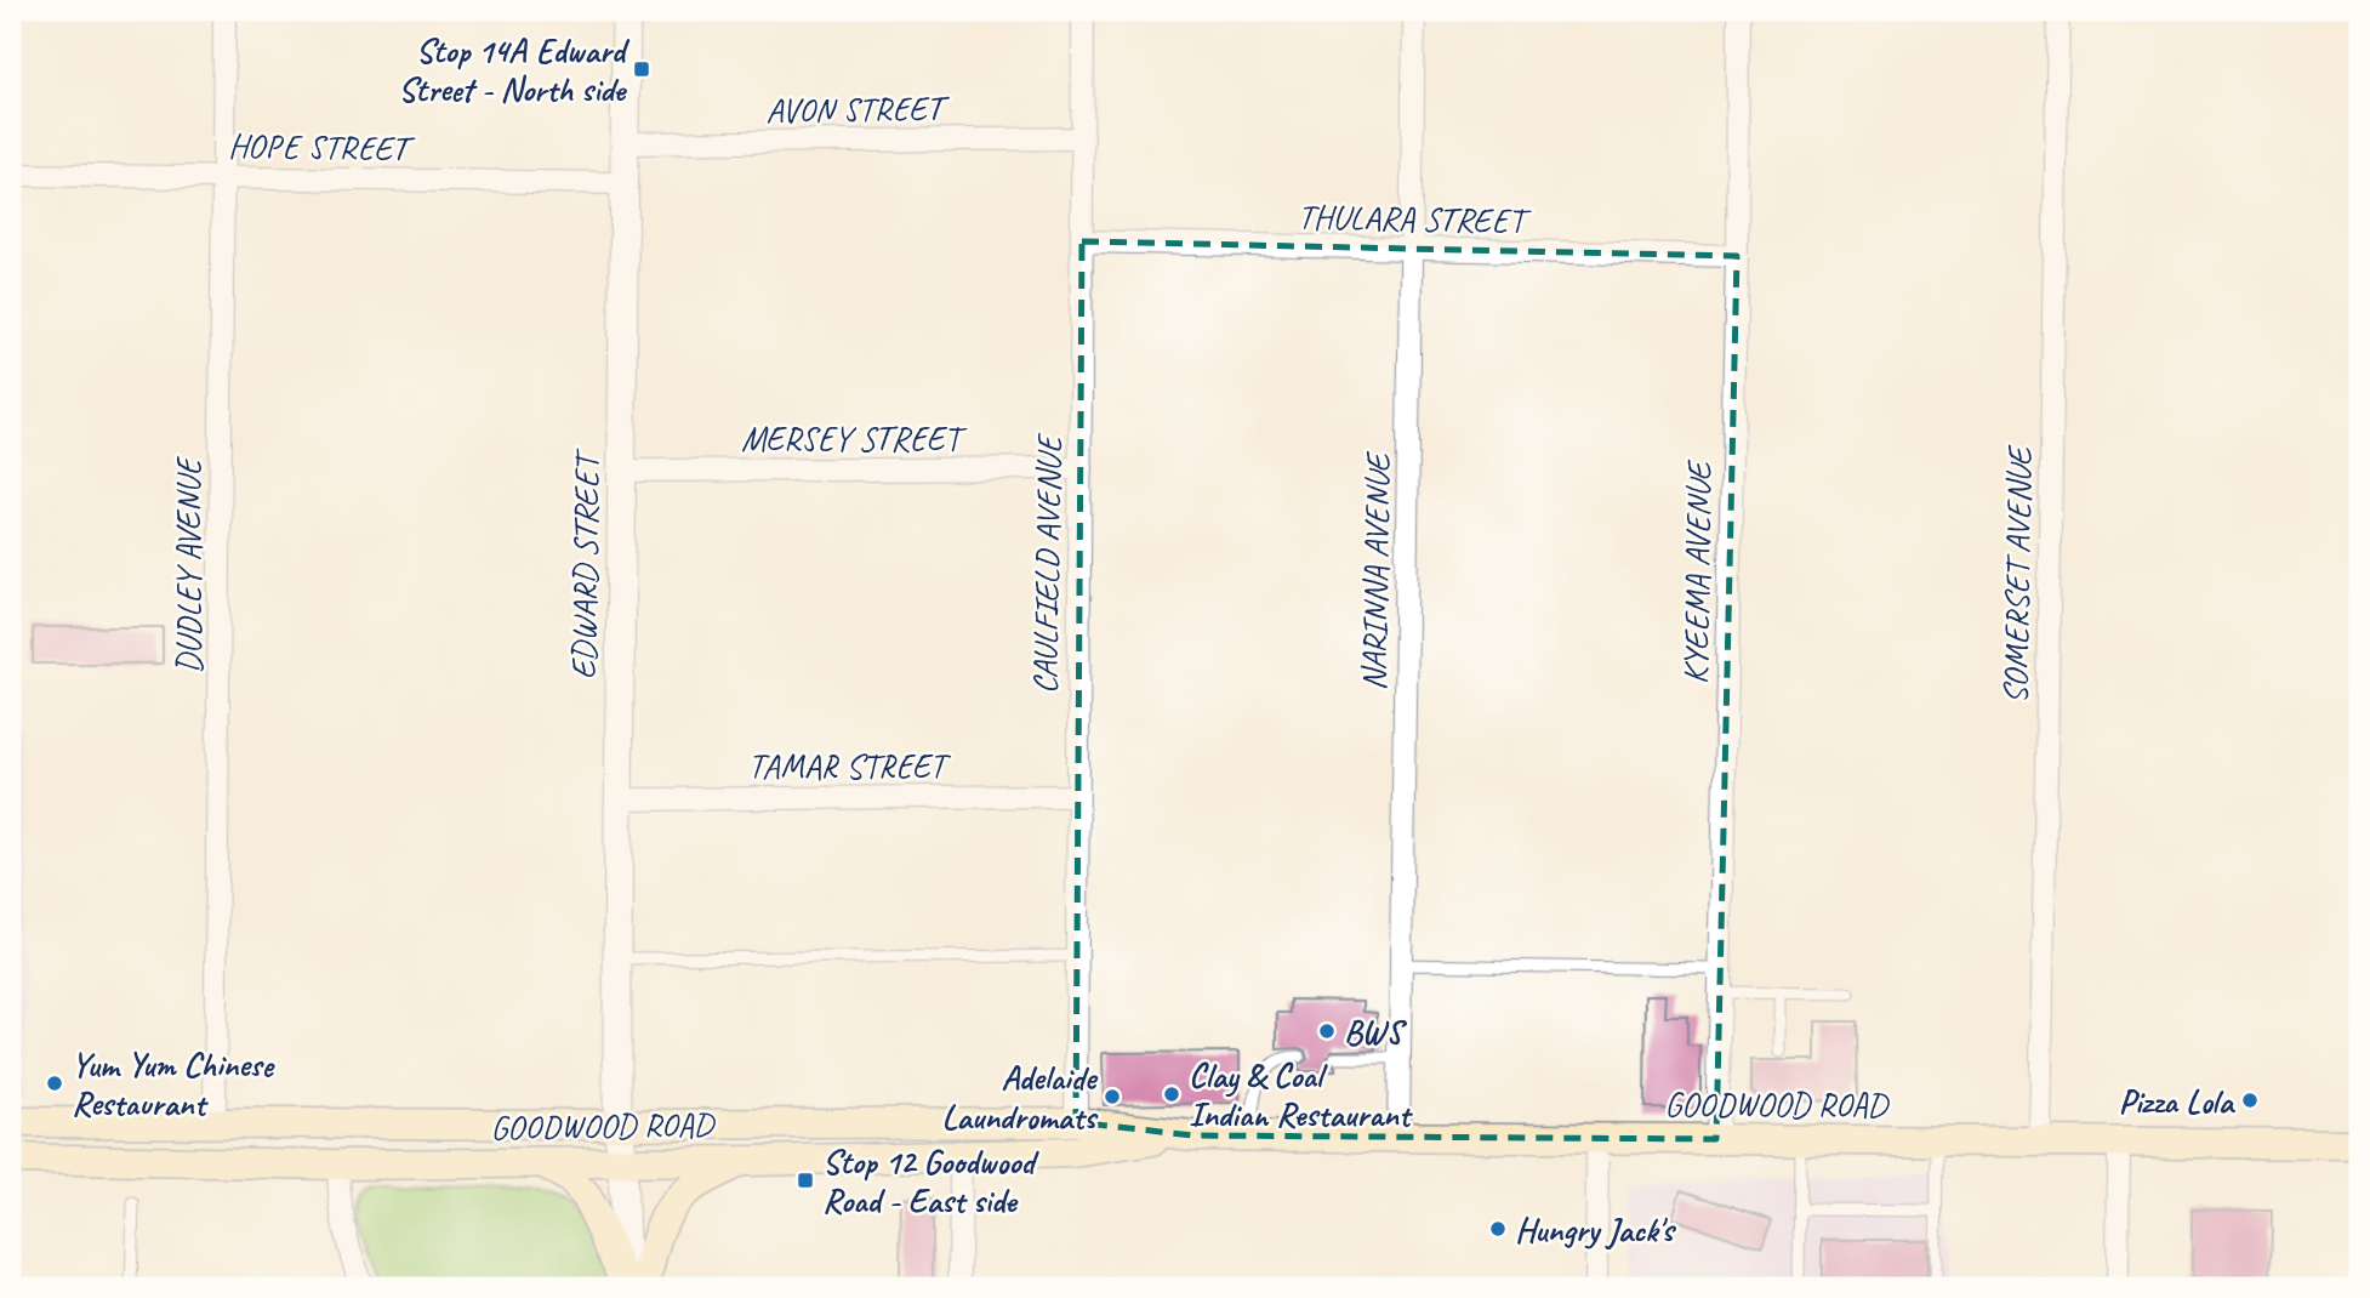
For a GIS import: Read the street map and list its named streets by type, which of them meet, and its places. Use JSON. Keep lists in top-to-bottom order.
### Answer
{
  "streets": {
    "main road": ["GOODWOOD ROAD"],
    "street": [
      "AVON STREET",
      "HOPE STREET",
      "THULARA STREET",
      "MERSEY STREET",
      "CAULFIELD AVENUE",
      "DUDLEY AVENUE",
      "EDWARD STREET",
      "NARINNA AVENUE",
      "KYEEMA AVENUE",
      "SOMERSET AVENUE",
      "TAMAR STREET"
    ]
  },
  "crossings": [
    ["AVON STREET", "CAULFIELD AVENUE"],
    ["AVON STREET", "EDWARD STREET"],
    ["HOPE STREET", "DUDLEY AVENUE"],
    ["HOPE STREET", "EDWARD STREET"],
    ["THULARA STREET", "CAULFIELD AVENUE"],
    ["THULARA STREET", "NARINNA AVENUE"],
    ["THULARA STREET", "KYEEMA AVENUE"],
    ["MERSEY STREET", "CAULFIELD AVENUE"],
    ["MERSEY STREET", "EDWARD STREET"],
    ["CAULFIELD AVENUE", "TAMAR STREET"],
    ["CAULFIELD AVENUE", "GOODWOOD ROAD"],
    ["DUDLEY AVENUE", "GOODWOOD ROAD"],
    ["EDWARD STREET", "TAMAR STREET"],
    ["EDWARD STREET", "GOODWOOD ROAD"],
    ["NARINNA AVENUE", "GOODWOOD ROAD"],
    ["KYEEMA AVENUE", "GOODWOOD ROAD"],
    ["SOMERSET AVENUE", "GOODWOOD ROAD"]
  ],
  "places": {
    "transit": ["Stop 14A Edward Street - North side", "Stop 12 Goodwood Road - East side"],
    "other": [
      "BWS",
      "Yum Yum Chinese Restaurant",
      "Clay & Coal Indian Restaurant",
      "Adelaide Laundromats",
      "Pizza Lola",
      "Hungry Jack's"
    ]
  }
}
